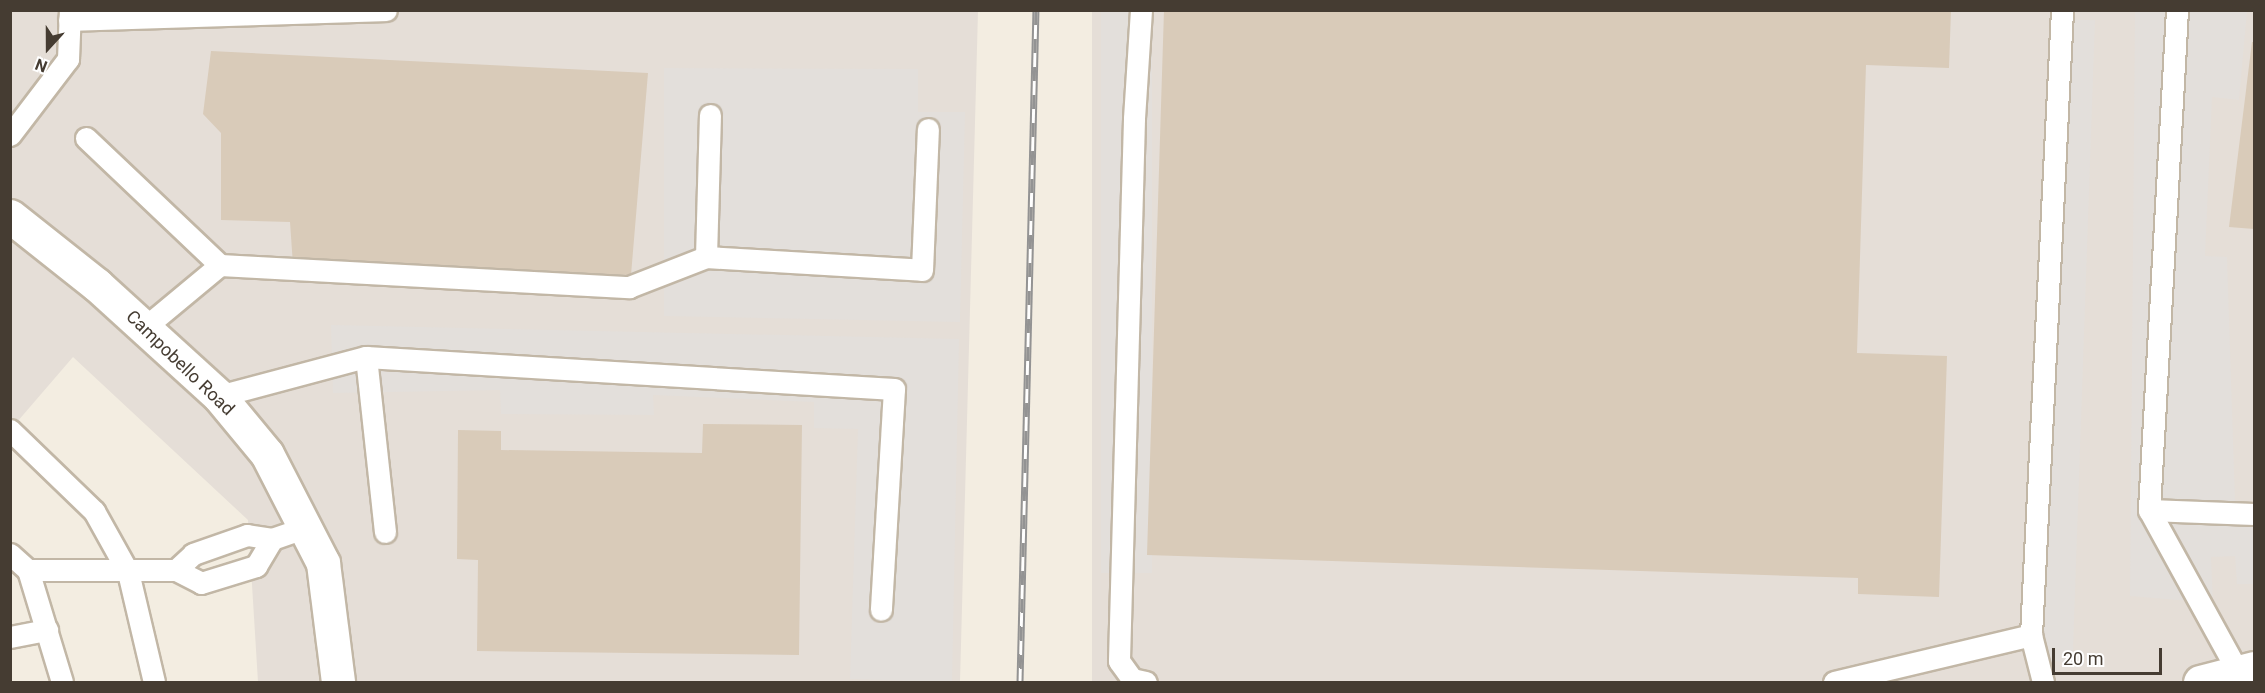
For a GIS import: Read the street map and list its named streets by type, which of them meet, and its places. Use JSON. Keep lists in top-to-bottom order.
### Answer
{
  "streets": {
    "street": ["Campobello Road"]
  },
  "scale_bar": "20 m",
  "north": "bottom"
}
